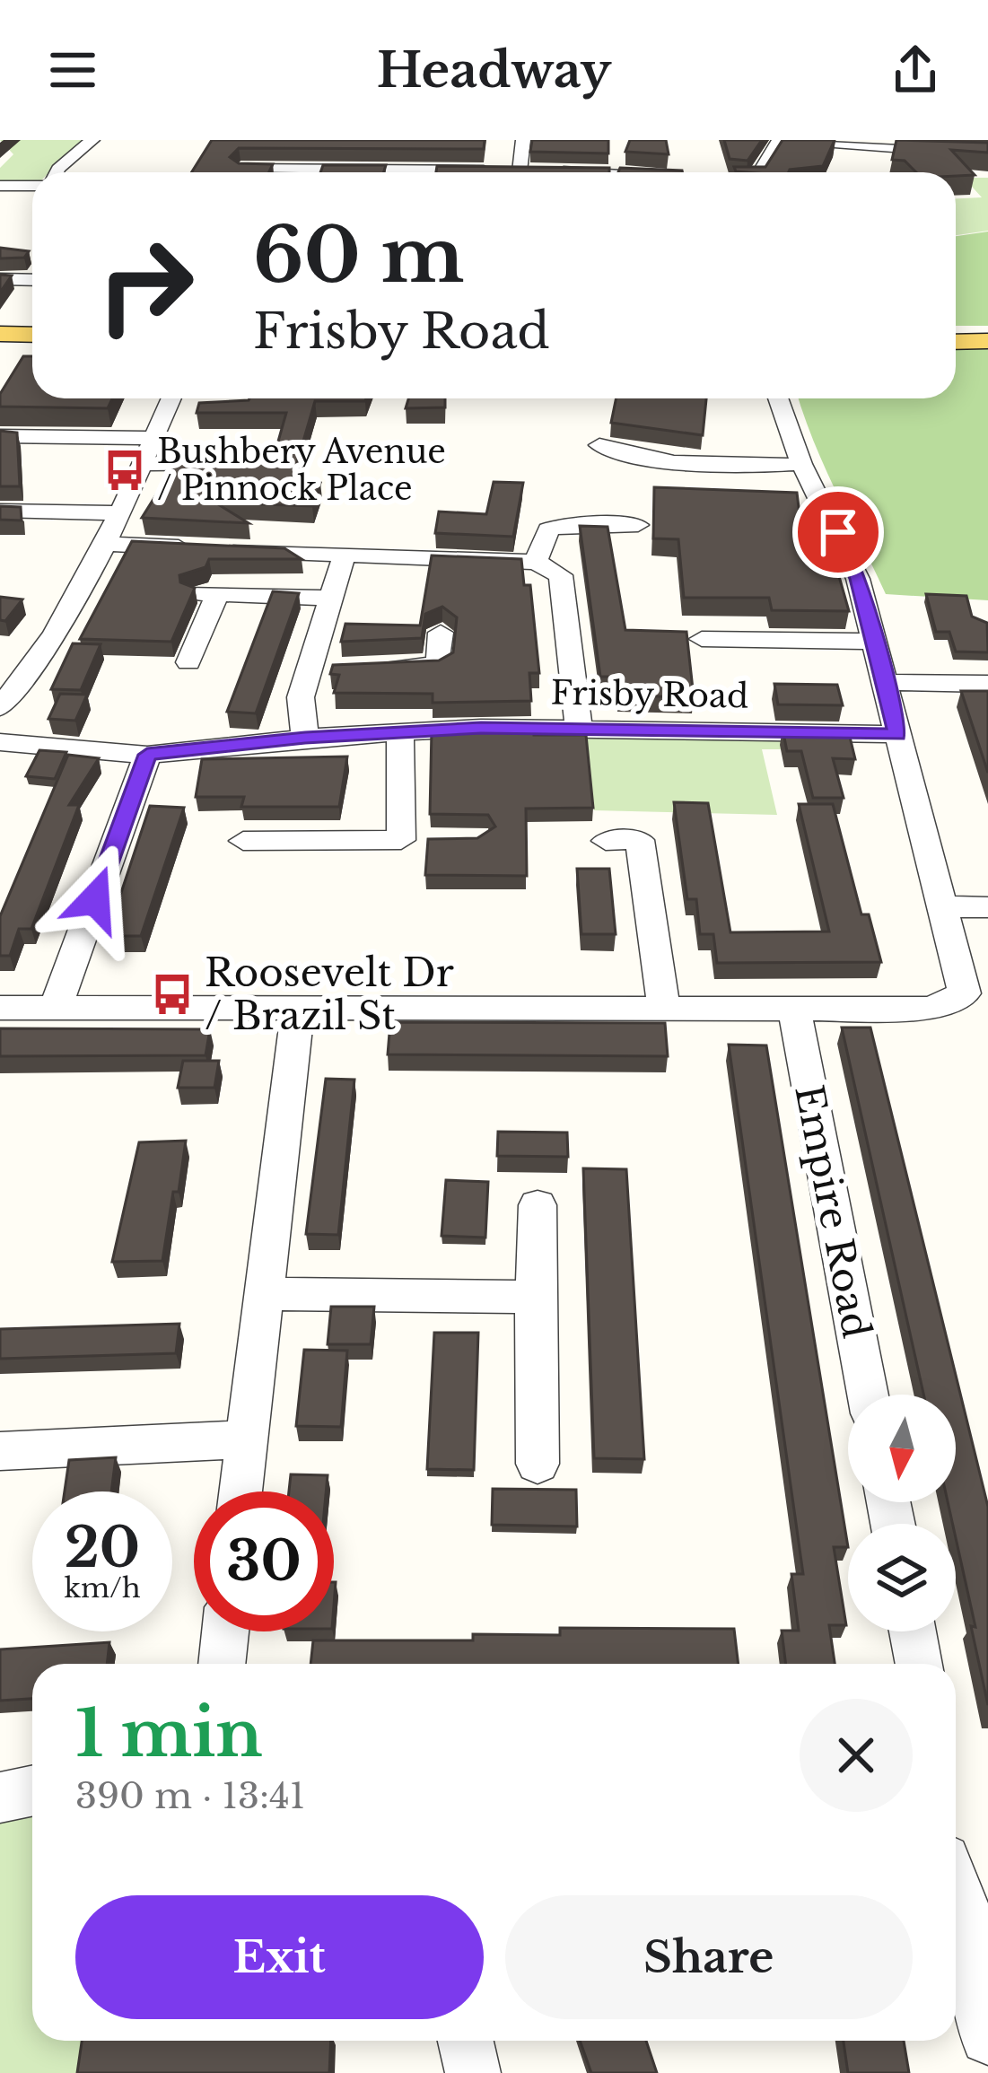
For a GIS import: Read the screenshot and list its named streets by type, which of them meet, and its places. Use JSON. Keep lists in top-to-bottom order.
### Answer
{
  "streets": {
    "street": ["Frisby Road", "Empire Road"]
  },
  "places": {
    "bus stop": ["Bushbery Avenue / Pinnock Place", "Roosevelt Dr / Brazil St"]
  },
  "north": "bottom",
  "page": {
    "header": "Headway",
    "turn": ["60 m", "Frisby Road"],
    "speed": "20 km/h",
    "limit": "30",
    "heading": ["1 min", "390 m · 13:41"],
    "buttons": ["Exit", "Share"]
  }
}
